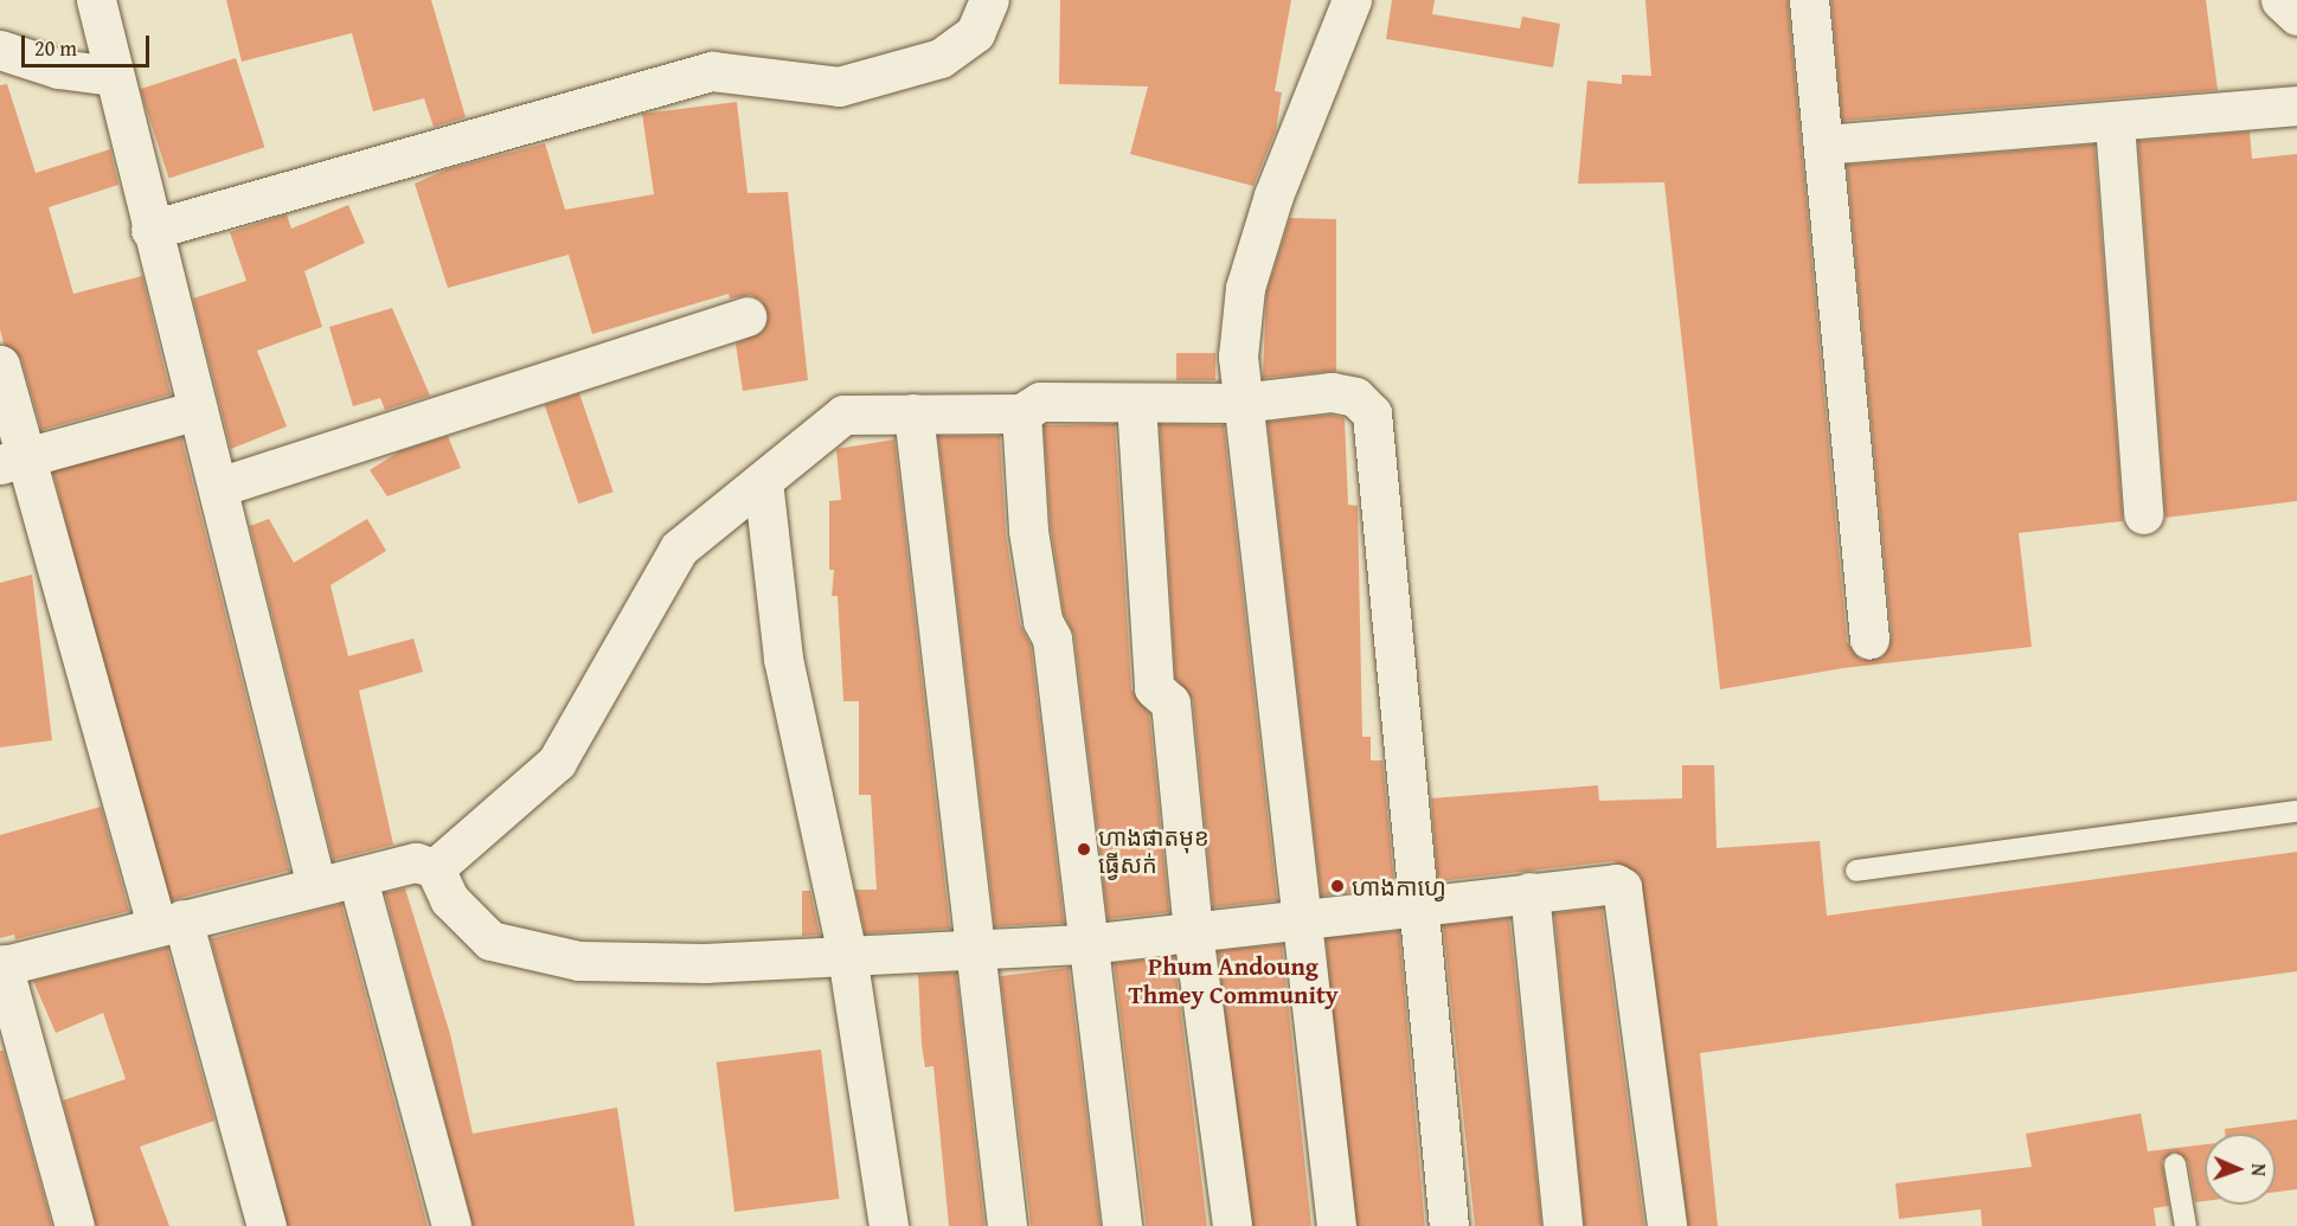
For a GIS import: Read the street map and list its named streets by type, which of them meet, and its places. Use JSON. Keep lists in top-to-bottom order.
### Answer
{
  "districts": ["Phum Andoung Thmey Community"],
  "places": ["ហាងផាតមុខ ធ្វើសក់", "ហាងកាហ្វេ"],
  "scale_bar": "20 m",
  "north": "right"
}
